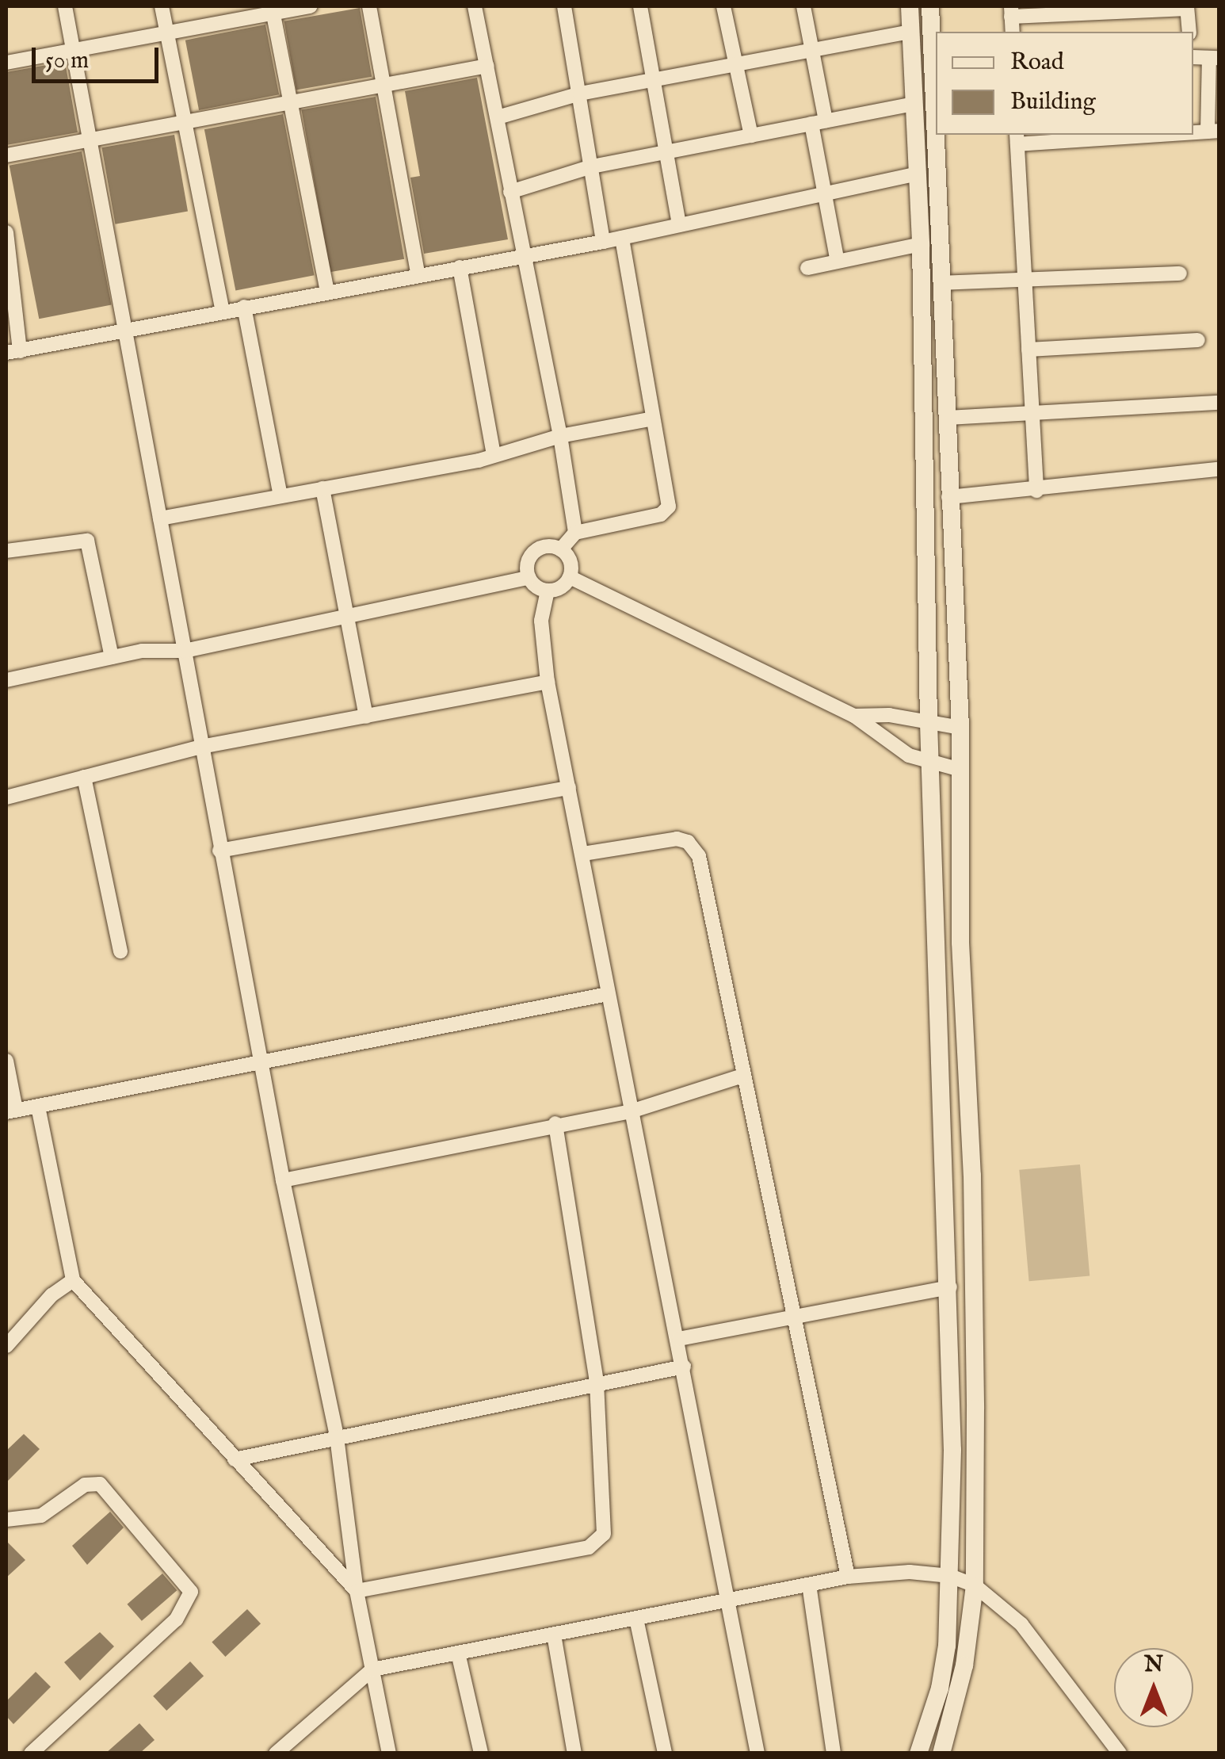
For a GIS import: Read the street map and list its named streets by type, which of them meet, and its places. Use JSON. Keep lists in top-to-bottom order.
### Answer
{
  "legend": ["Road", "Building"],
  "scale_bar": "50 m",
  "north": "top"
}
